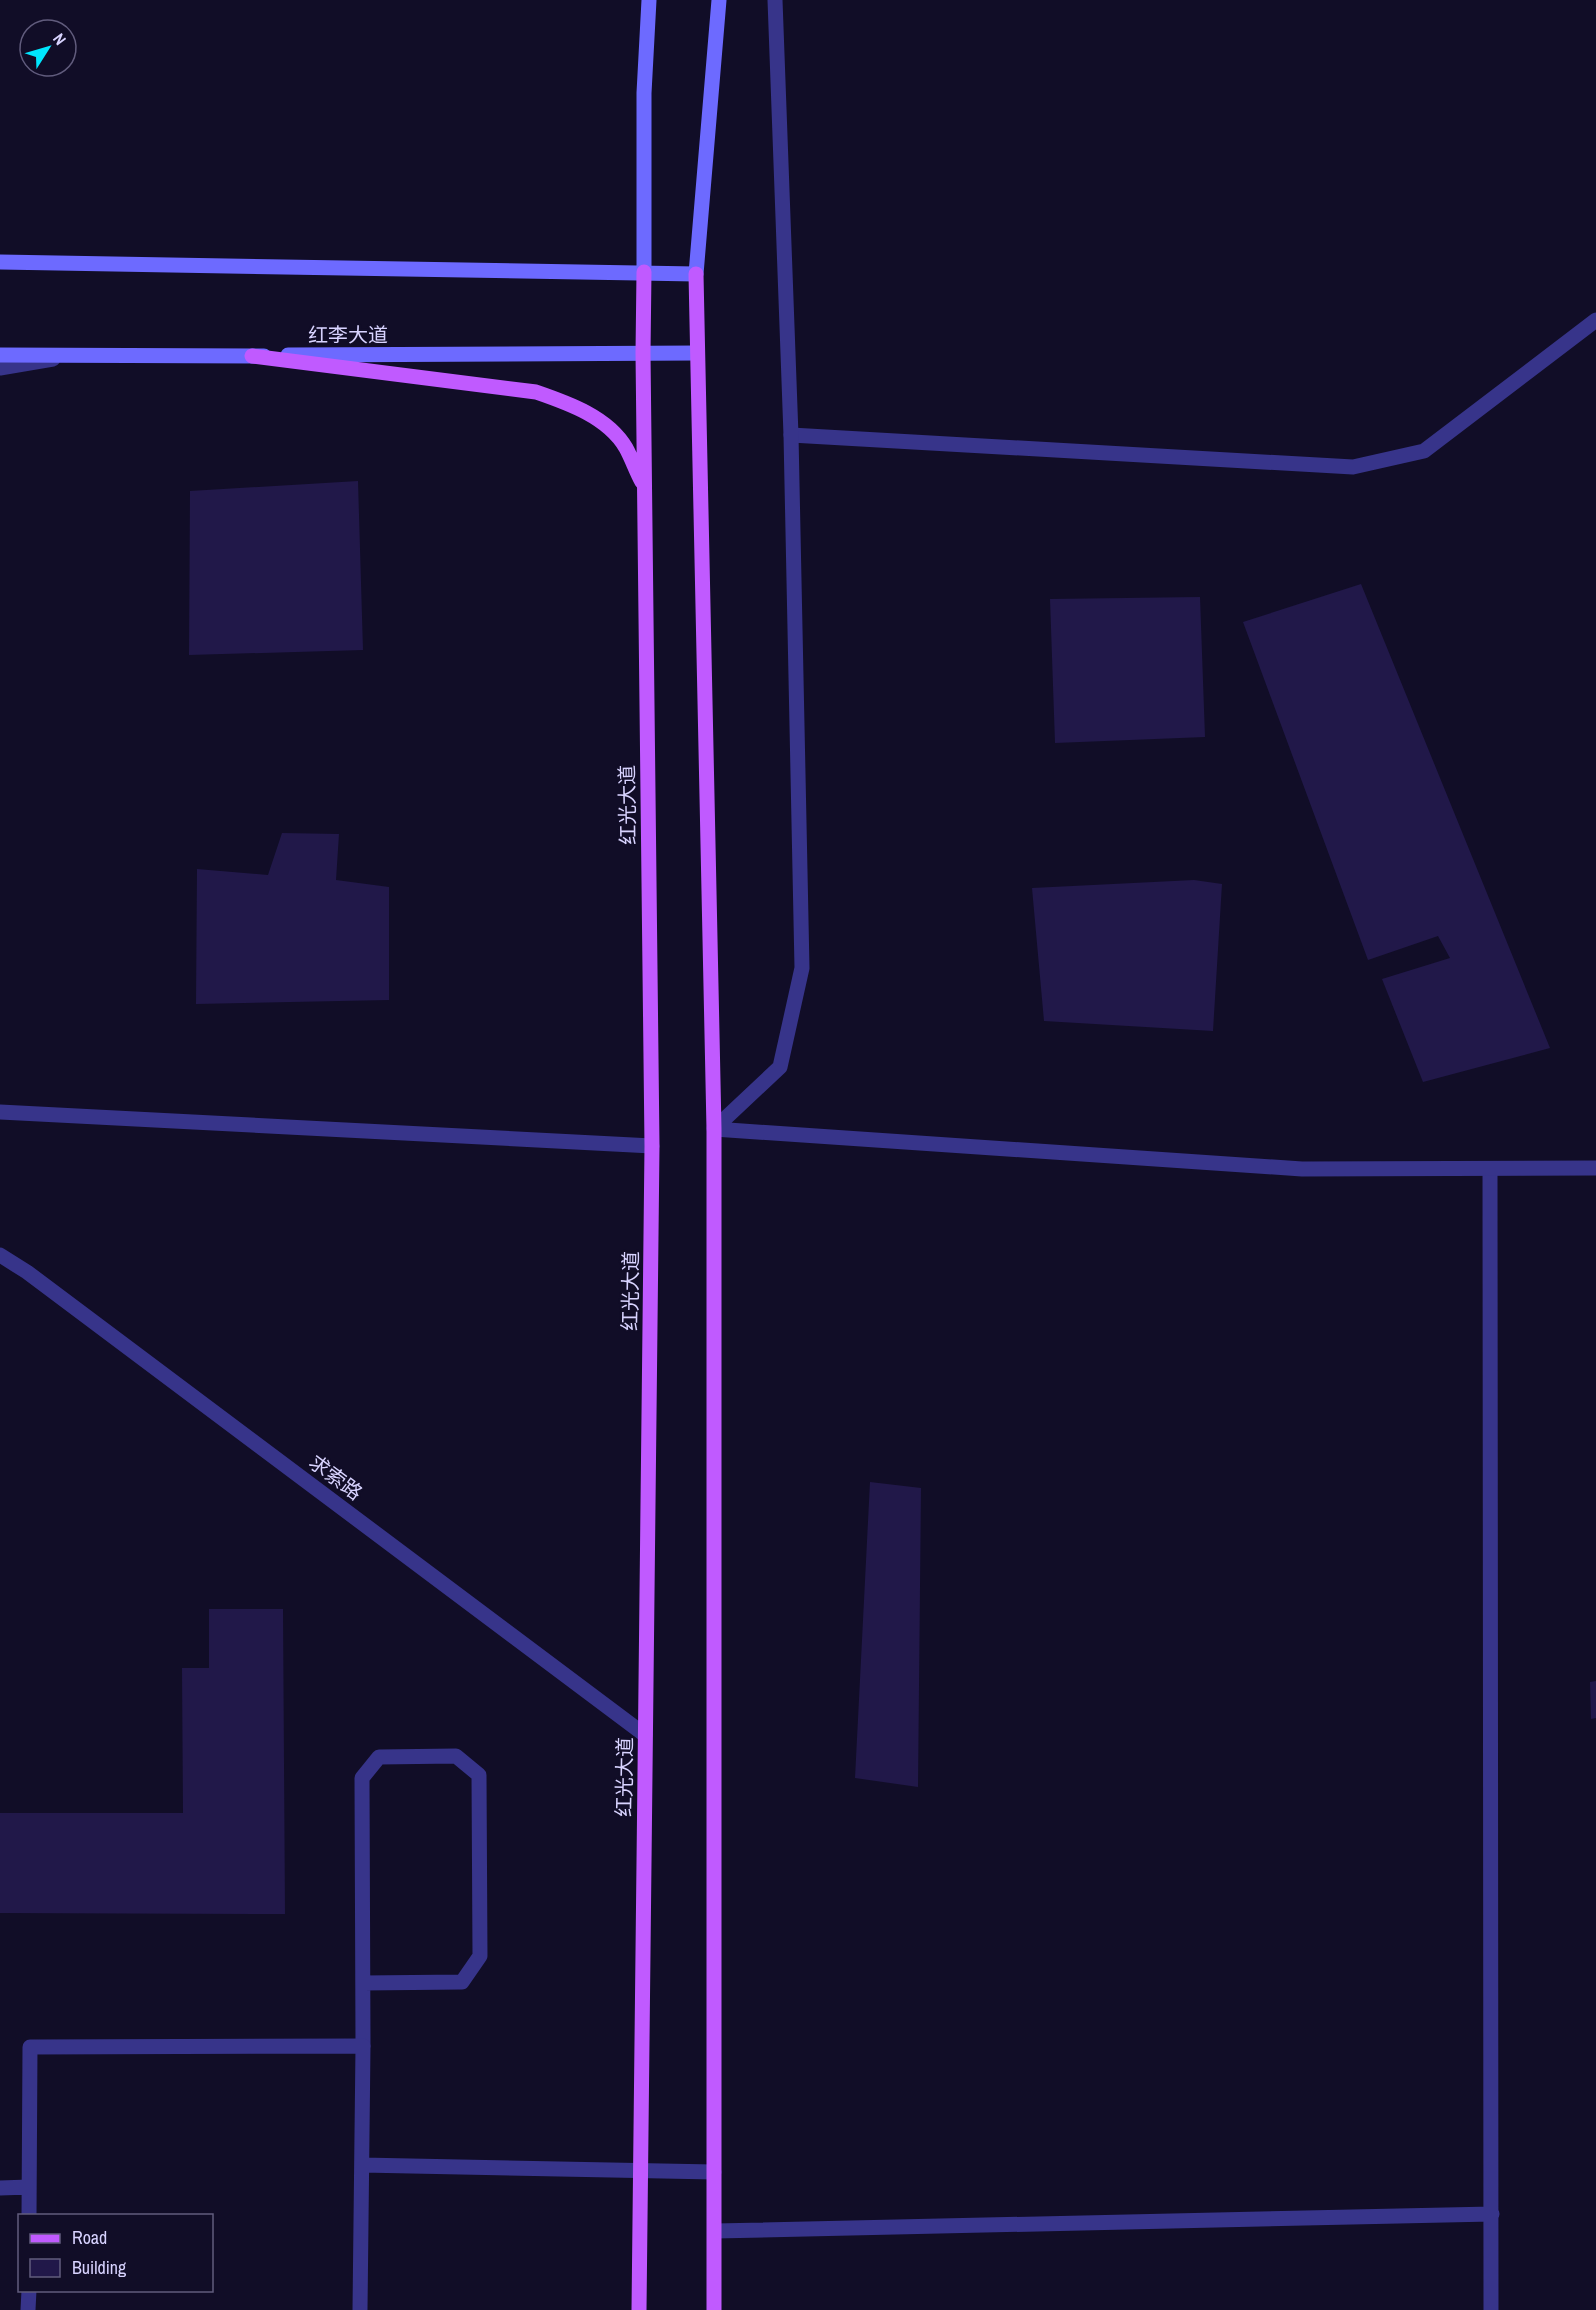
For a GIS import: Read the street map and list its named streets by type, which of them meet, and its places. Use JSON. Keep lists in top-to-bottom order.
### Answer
{
  "streets": {
    "main road": ["红李大道", "红光大道"],
    "street": ["求索路"]
  },
  "crossings": [
    ["红李大道", "红光大道"],
    ["红光大道", "求索路"]
  ],
  "legend": ["Road", "Building"],
  "north": "top right"
}
